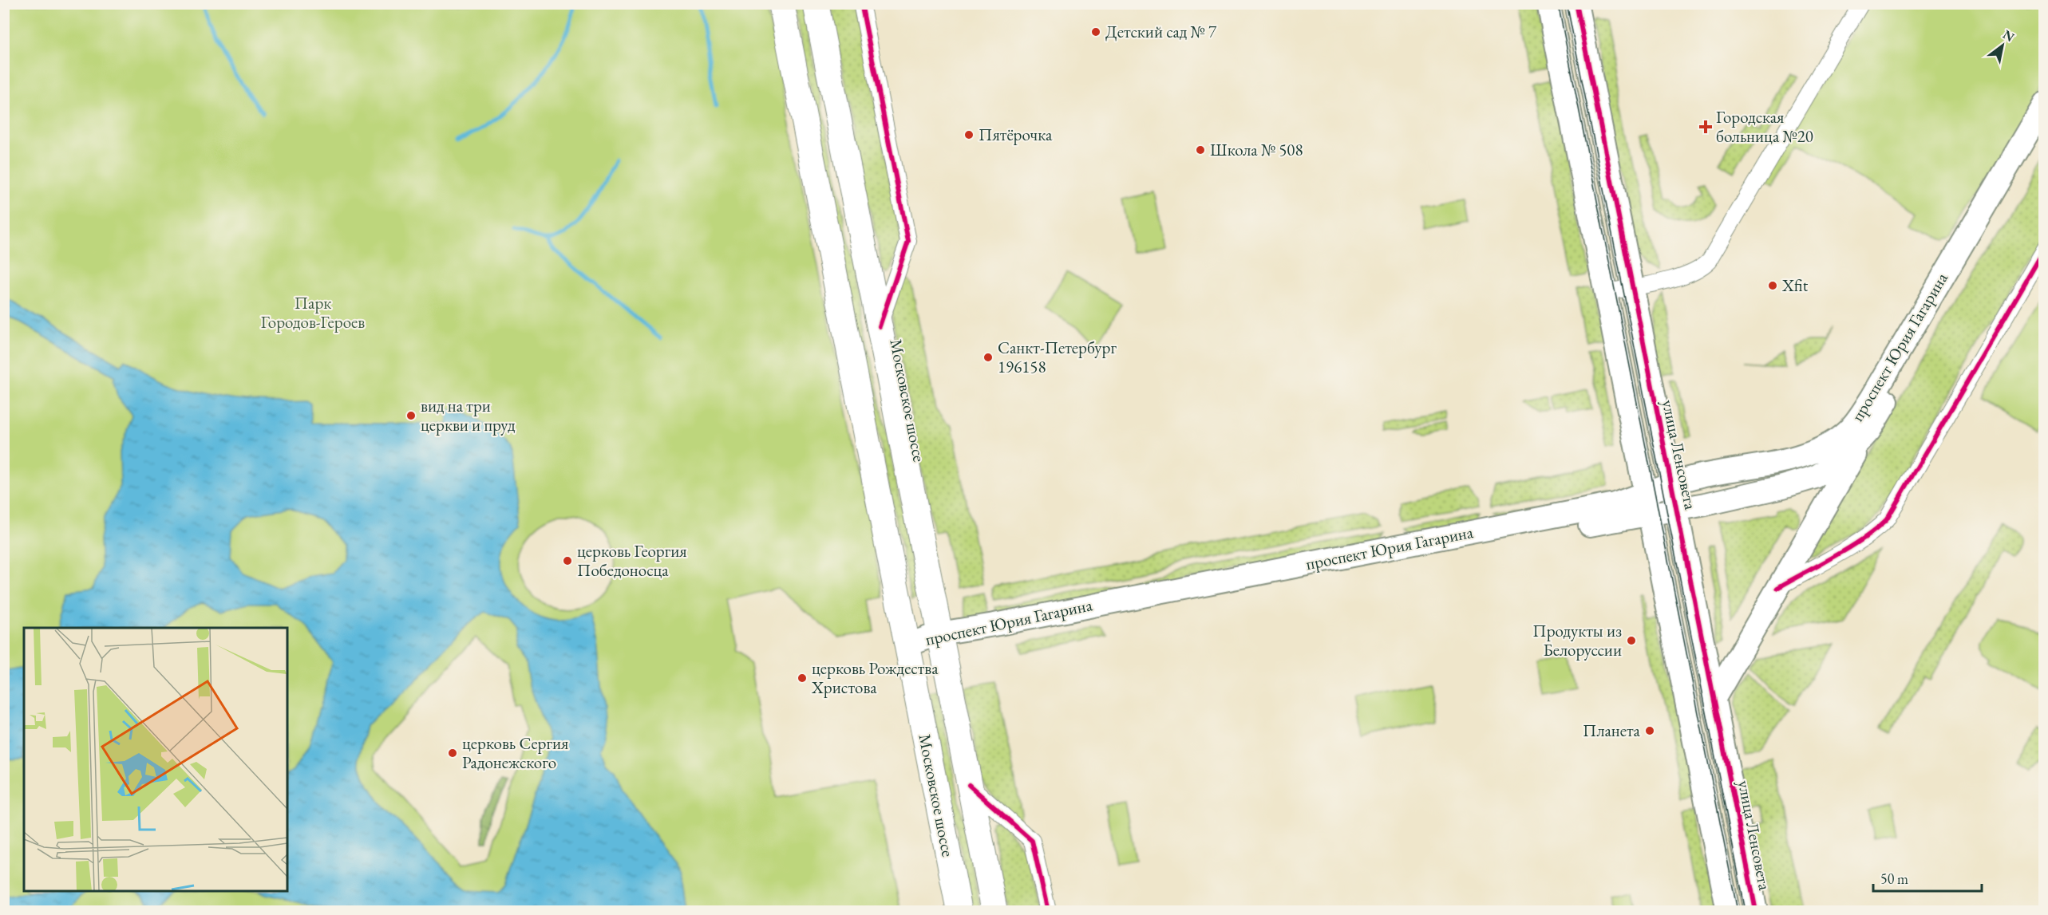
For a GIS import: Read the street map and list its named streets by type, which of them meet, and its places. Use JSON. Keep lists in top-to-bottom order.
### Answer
{
  "streets": {
    "main road": ["проспект Юрия Гагарина", "Московское шоссе", "улица Ленсовета"]
  },
  "crossings": [
    ["проспект Юрия Гагарина", "Московское шоссе"],
    ["проспект Юрия Гагарина", "улица Ленсовета"]
  ],
  "parks": ["Парк Городов-Героев"],
  "places": {
    "other": [
      "Детский сад № 7",
      "Пятёрочка",
      "Школа № 508",
      "Xfit",
      "Санкт-Петербург 196158",
      "вид на три церкви и пруд",
      "церковь Георгия Победоносца",
      "Продукты из Белоруссии",
      "церковь Рождества Христова",
      "Планета",
      "церковь Сергия Радонежского"
    ],
    "health": ["Городская больница №20"]
  },
  "scale_bar": "50 m",
  "north": "top right"
}
